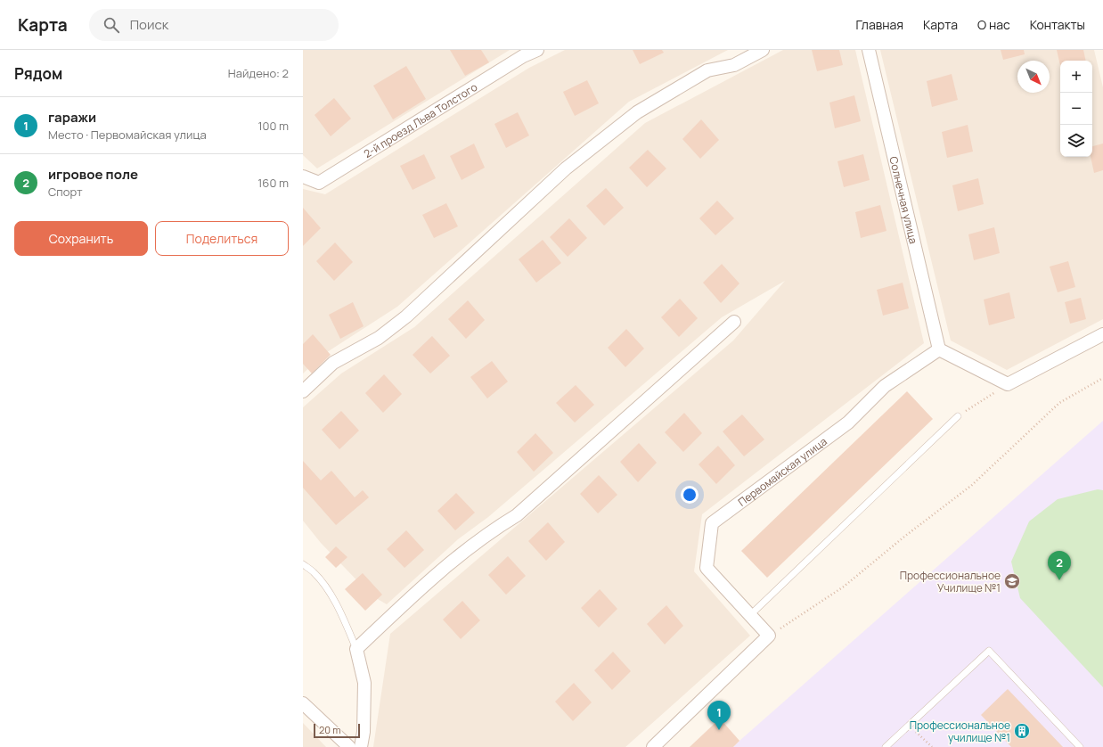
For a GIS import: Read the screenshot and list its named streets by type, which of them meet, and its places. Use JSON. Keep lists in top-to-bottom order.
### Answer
{
  "streets": {
    "street": ["2-й проезд Льва Толстого", "Солнечная улица", "Первомайская улица"]
  },
  "crossings": [
    ["Солнечная улица", "Первомайская улица"]
  ],
  "places": {
    "school or university": ["Профессиональное Училище №1"],
    "building": ["Профессиональное училище №1"]
  },
  "scale_bar": "20 m",
  "north": "bottom right",
  "page": {
    "header": "Карта",
    "search": "Поиск",
    "nav": [
      "Главная",
      "Карта",
      "О нас",
      "Контакты"
    ],
    "heading": ["Рядом", "Найдено: 2"],
    "map_buttons": ["+", "−"],
    "list": [
      {
        "mark": "1",
        "name": "гаражи",
        "note": "Место · Первомайская улица",
        "value": "100 m"
      },
      {
        "mark": "2",
        "name": "игровое поле",
        "note": "Спорт",
        "value": "160 m"
      }
    ],
    "buttons": ["Сохранить", "Поделиться"],
    "pins": ["2", "1"],
    "scale": "20 m"
  }
}
